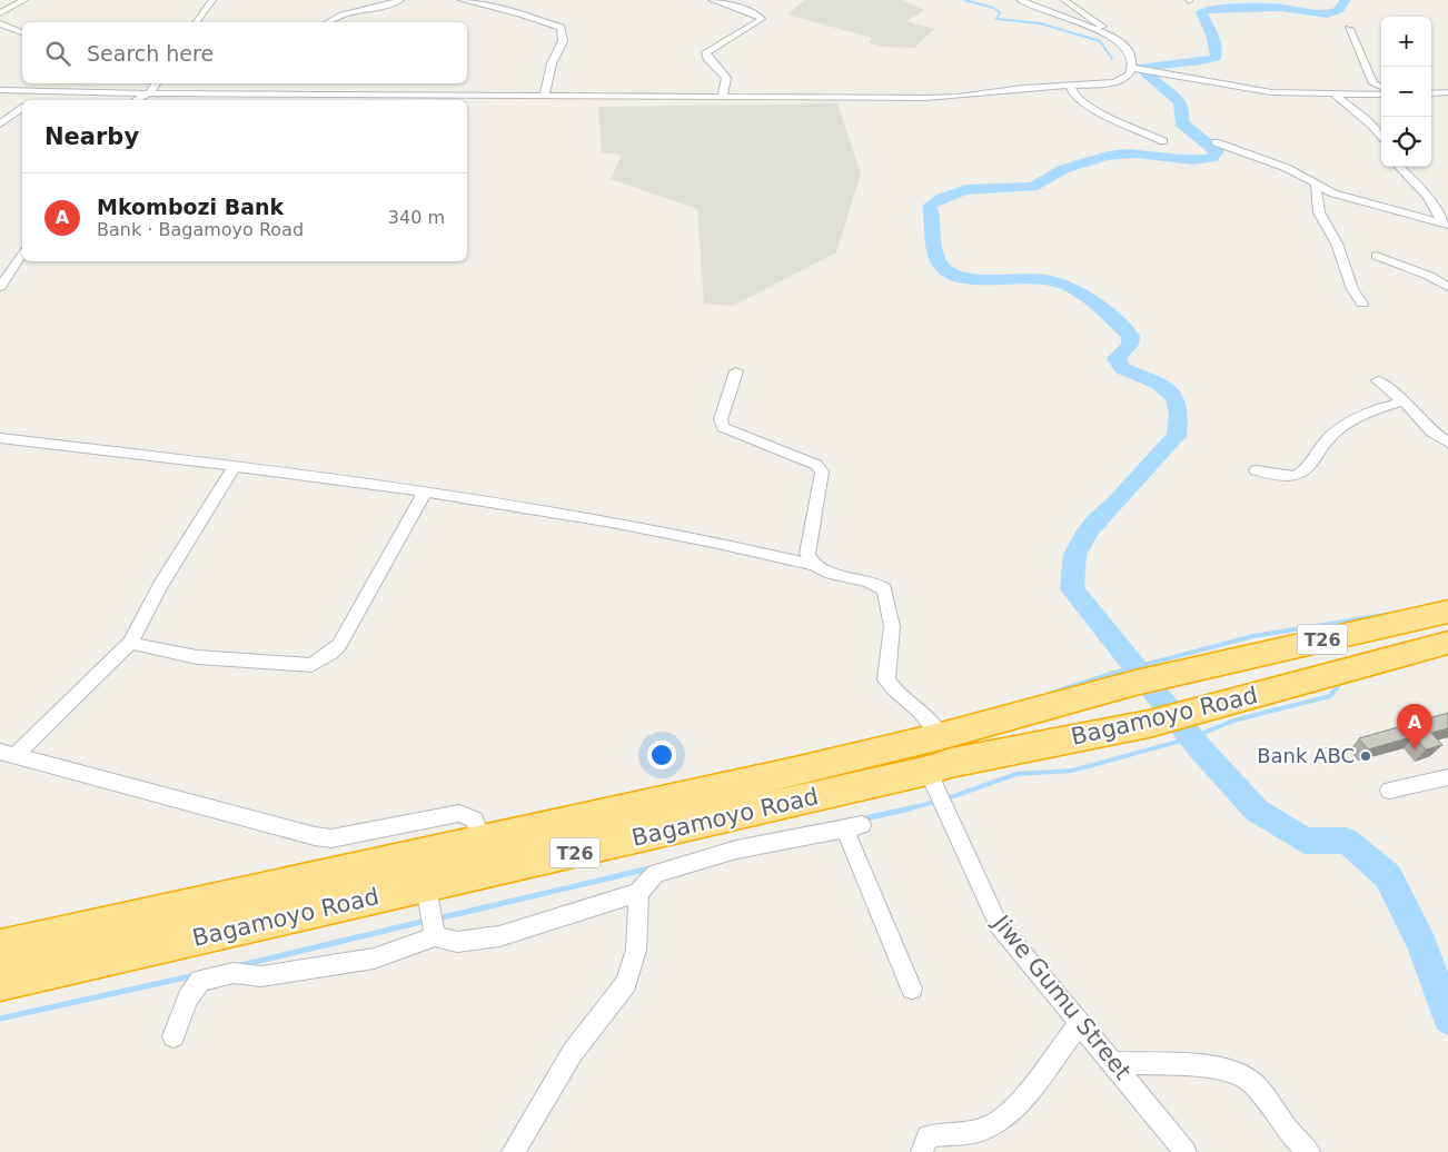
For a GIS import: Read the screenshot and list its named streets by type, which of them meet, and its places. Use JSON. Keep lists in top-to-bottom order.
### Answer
{
  "streets": {
    "highway": ["T26", "Bagamoyo Road"],
    "street": ["Jiwe Gumu Street"]
  },
  "crossings": [
    ["Bagamoyo Road", "Jiwe Gumu Street"]
  ],
  "places": ["Bank ABC"],
  "page": {
    "map_buttons": ["+", "−"],
    "search": "Search here",
    "heading": "Nearby",
    "list": [
      {
        "mark": "A",
        "name": "Mkombozi Bank",
        "note": "Bank · Bagamoyo Road",
        "value": "340 m"
      }
    ],
    "pins": "A"
  }
}
